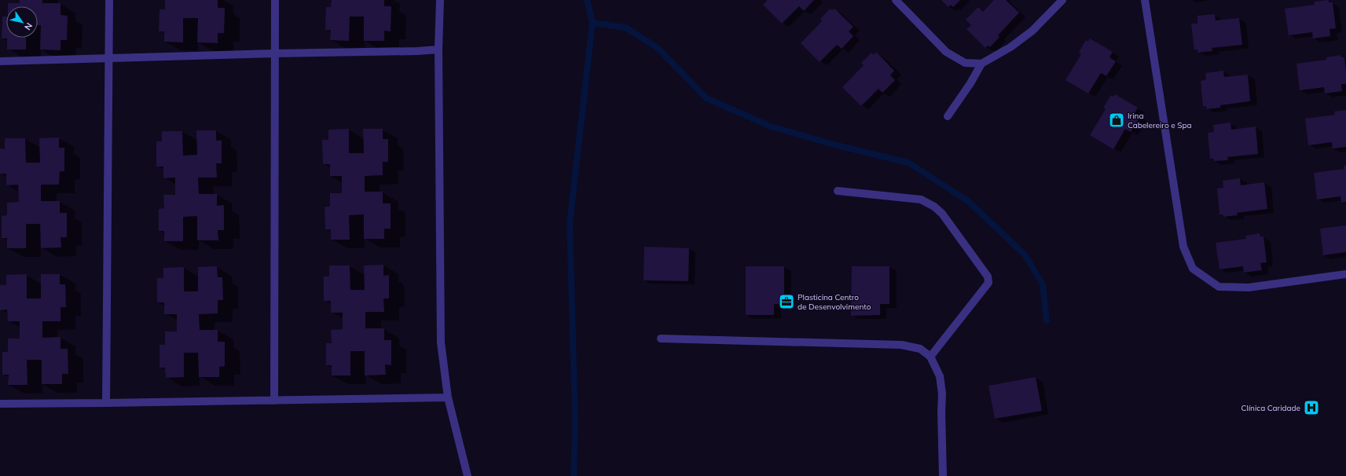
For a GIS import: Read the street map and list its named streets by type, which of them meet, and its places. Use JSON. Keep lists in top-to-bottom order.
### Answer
{
  "places": {
    "shop": ["Irina Cabelereiro e Spa"],
    "office": ["Plasticina Centro de Desenvolvimento"],
    "hospital": ["Clínica Caridade"]
  },
  "north": "bottom right"
}
